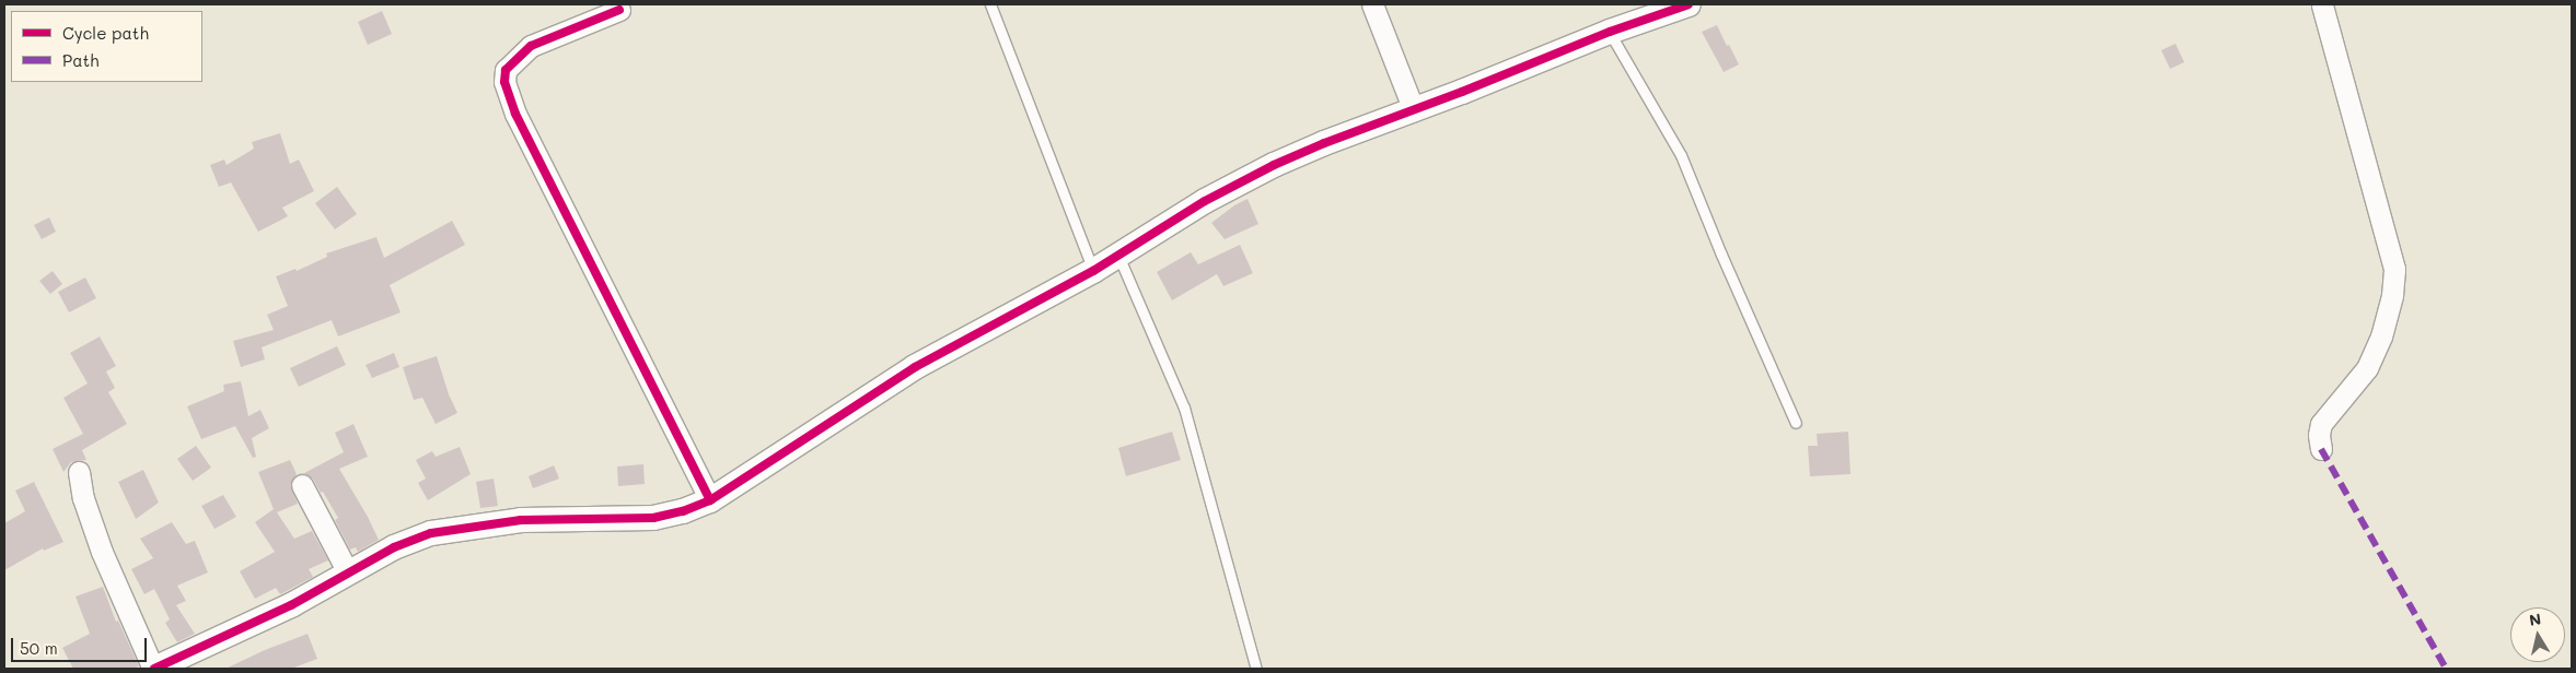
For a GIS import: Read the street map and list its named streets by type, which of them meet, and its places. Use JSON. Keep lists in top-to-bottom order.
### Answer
{
  "legend": ["Cycle path", "Path"],
  "scale_bar": "50 m",
  "north": "top"
}
